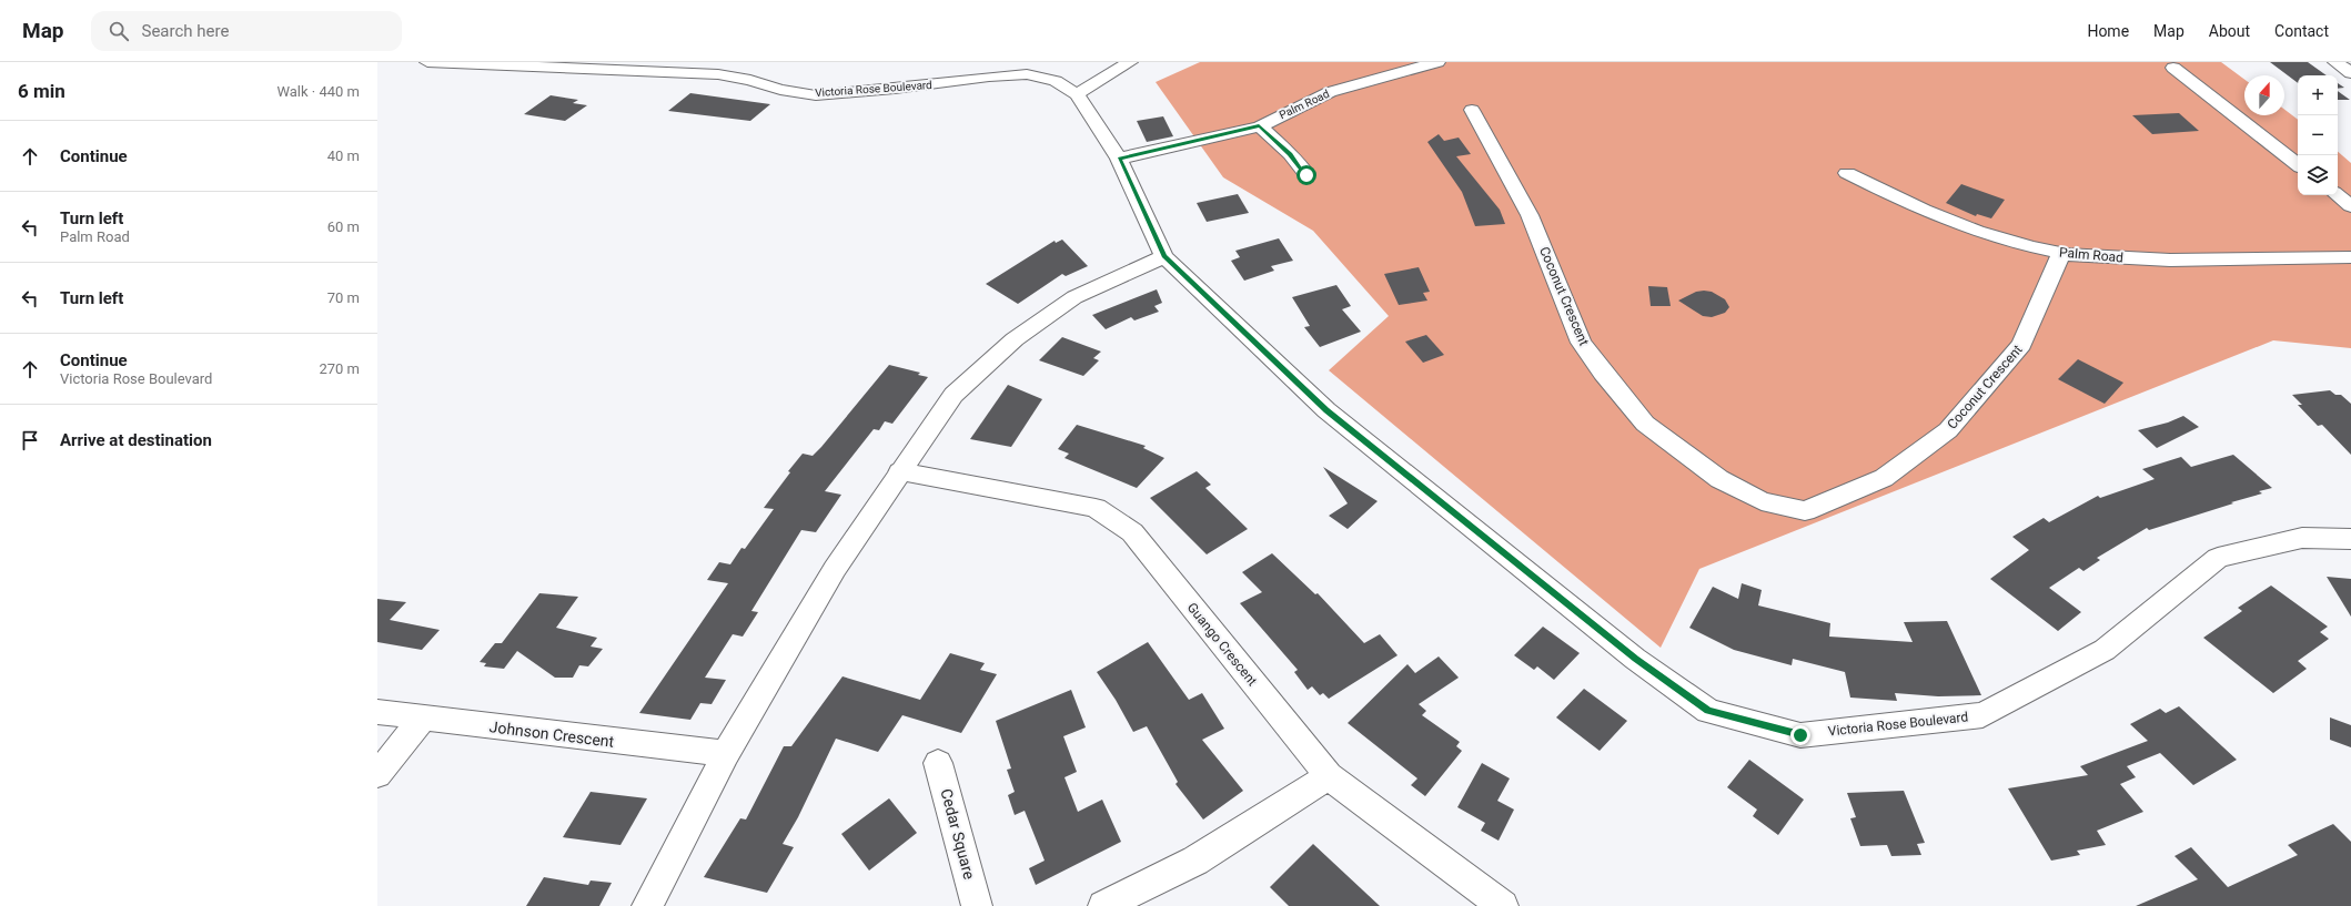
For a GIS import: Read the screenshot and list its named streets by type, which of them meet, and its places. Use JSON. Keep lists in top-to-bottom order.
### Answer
{
  "streets": {
    "street": [
      "Victoria Rose Boulevard",
      "Palm Road",
      "Coconut Crescent",
      "Guango Crescent",
      "Johnson Crescent",
      "Cedar Square"
    ]
  },
  "crossings": [
    ["Palm Road", "Coconut Crescent"]
  ],
  "north": "top",
  "page": {
    "header": "Map",
    "search": "Search here",
    "nav": [
      "Home",
      "Map",
      "About",
      "Contact"
    ],
    "heading": ["6 min", "Walk · 440 m"],
    "map_buttons": ["+", "−"],
    "list": [
      ["Continue", "40 m"],
      ["Turn left", "Palm Road", "60 m"],
      ["Turn left", "70 m"],
      ["Continue", "Victoria Rose Boulevard", "270 m"],
      "Arrive at destination"
    ]
  }
}
